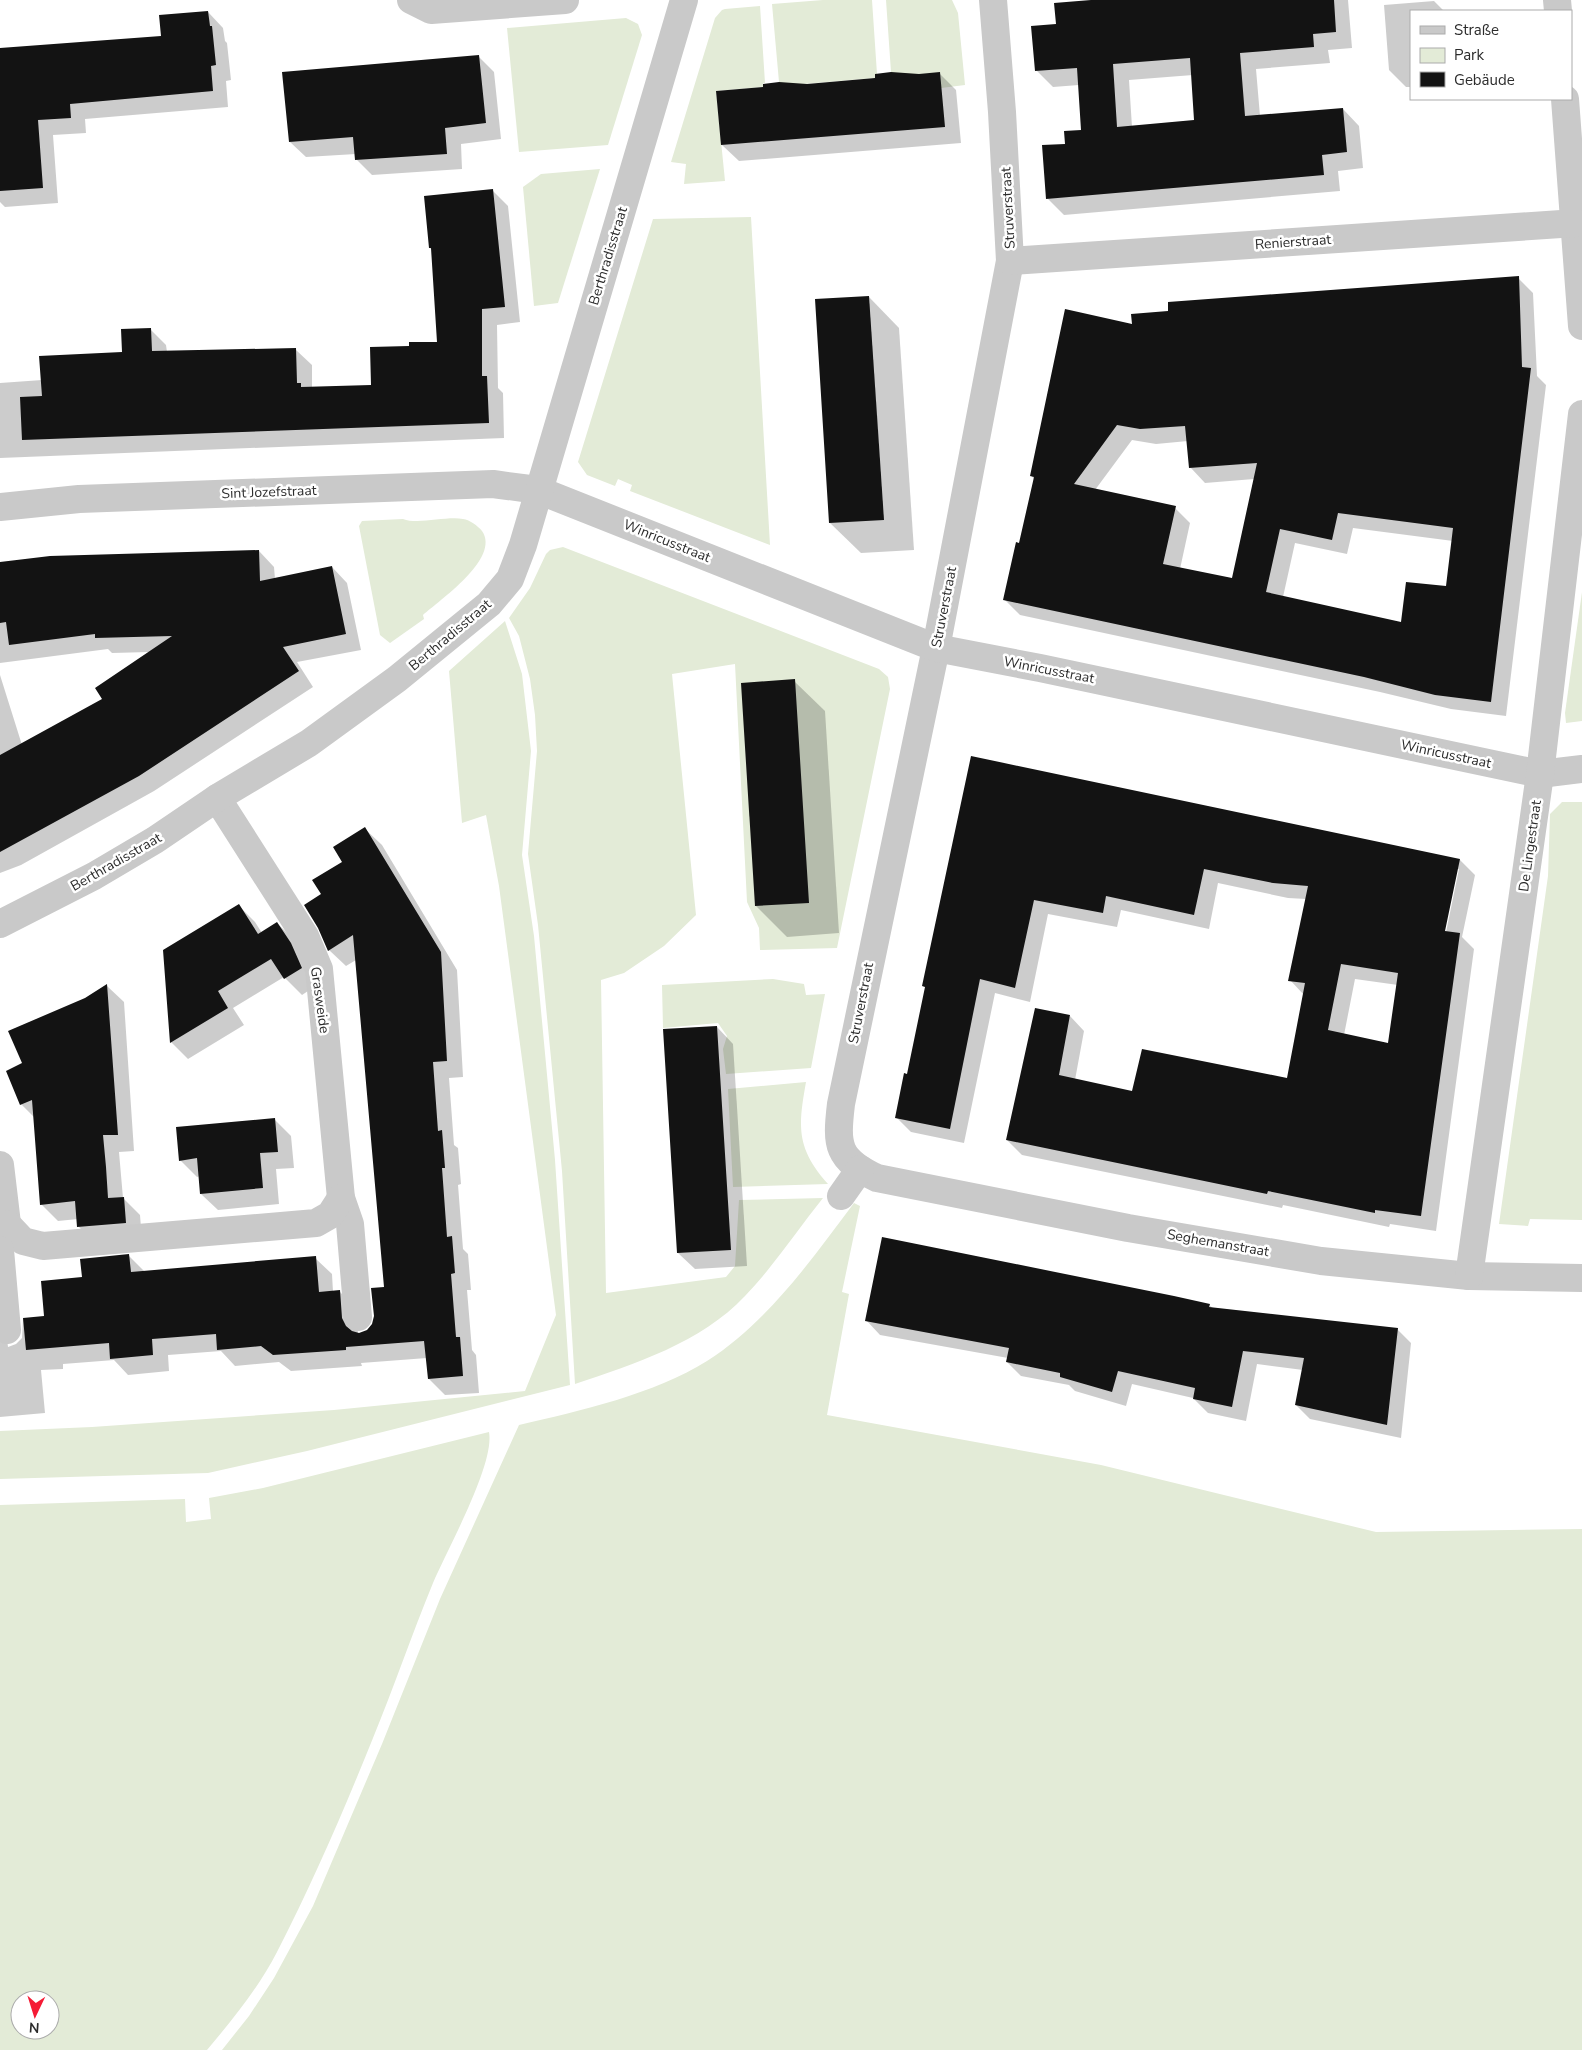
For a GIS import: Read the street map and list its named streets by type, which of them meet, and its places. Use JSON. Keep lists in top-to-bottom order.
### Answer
{
  "streets": {
    "street": [
      "Struverstraat",
      "Renierstraat",
      "Berthradisstraat",
      "Sint Jozefstraat",
      "Winricusstraat",
      "De Lingestraat",
      "Grasweide",
      "Seghemanstraat"
    ]
  },
  "crossings": [
    ["Struverstraat", "Renierstraat"],
    ["Struverstraat", "Winricusstraat"],
    ["Struverstraat", "Seghemanstraat"],
    ["Berthradisstraat", "Sint Jozefstraat"],
    ["Berthradisstraat", "Winricusstraat"],
    ["Berthradisstraat", "Grasweide"],
    ["Sint Jozefstraat", "Winricusstraat"],
    ["Winricusstraat", "De Lingestraat"],
    ["De Lingestraat", "Seghemanstraat"]
  ],
  "legend": ["Straße", "Park", "Gebäude"],
  "north": "bottom"
}
